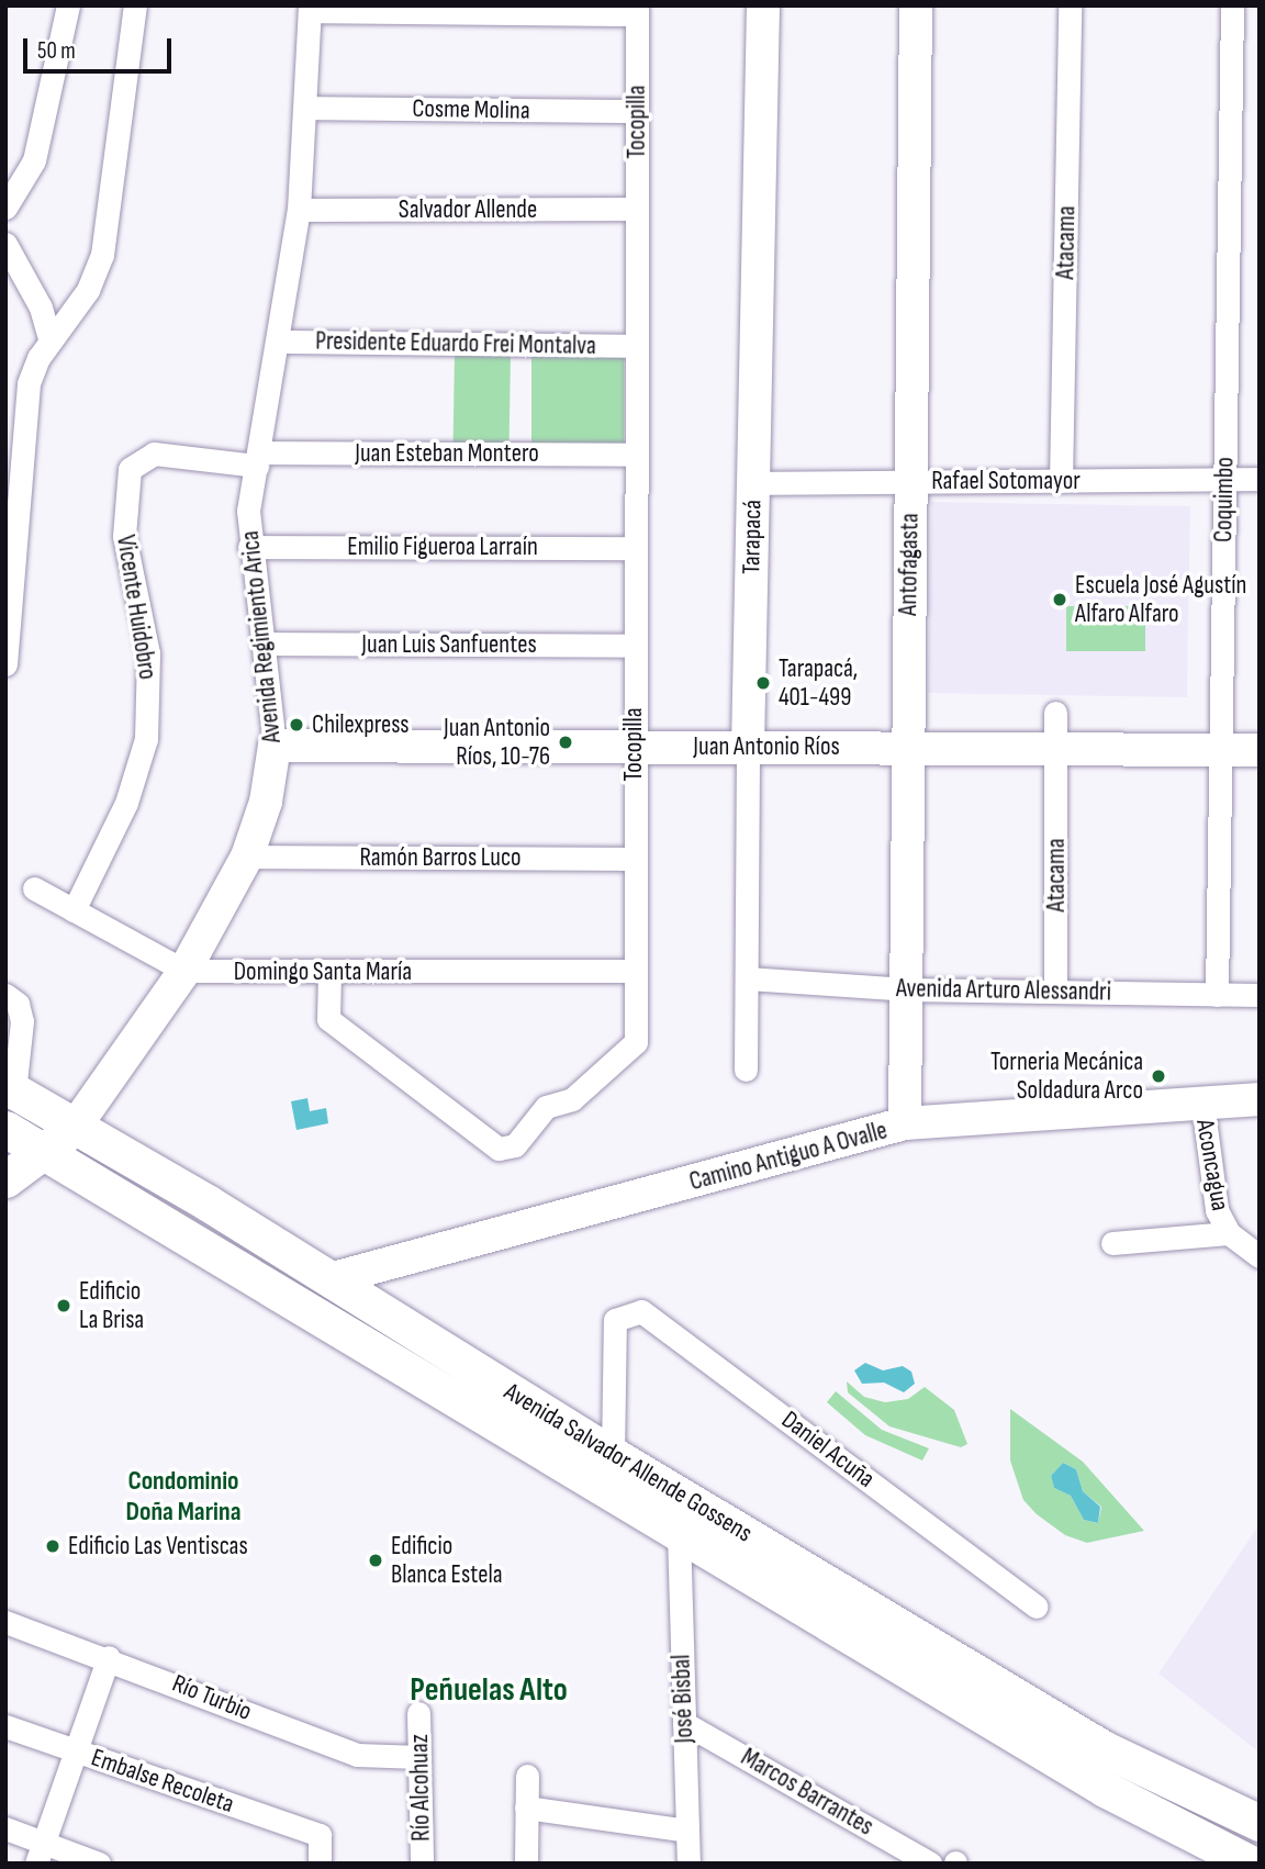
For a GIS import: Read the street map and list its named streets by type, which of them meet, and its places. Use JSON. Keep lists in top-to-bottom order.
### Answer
{
  "streets": {
    "main road": [
      "Tarapacá",
      "Antofagasta",
      "Avenida Regimiento Arica",
      "Juan Antonio Ríos",
      "Camino Antiguo A Ovalle",
      "Avenida Salvador Allende Gossens"
    ],
    "street": [
      "Cosme Molina",
      "Tocopilla",
      "Salvador Allende",
      "Atacama",
      "Presidente Eduardo Frei Montalva",
      "Juan Esteban Montero",
      "Rafael Sotomayor",
      "Coquimbo",
      "Emilio Figueroa Larraín",
      "Vicente Huidobro",
      "Juan Luis Sanfuentes",
      "Ramón Barros Luco",
      "Domingo Santa María",
      "Avenida Arturo Alessandri",
      "Aconcagua",
      "Daniel Acuña",
      "Río Turbio",
      "José Bisbal",
      "Embalse Recoleta",
      "Río Alcohuaz",
      "Marcos Barrantes"
    ]
  },
  "crossings": [
    ["Cosme Molina", "Tocopilla"],
    ["Cosme Molina", "Avenida Regimiento Arica"],
    ["Tocopilla", "Salvador Allende"],
    ["Tocopilla", "Presidente Eduardo Frei Montalva"],
    ["Tocopilla", "Juan Esteban Montero"],
    ["Tocopilla", "Emilio Figueroa Larraín"],
    ["Tocopilla", "Juan Luis Sanfuentes"],
    ["Tocopilla", "Juan Antonio Ríos"],
    ["Tocopilla", "Ramón Barros Luco"],
    ["Tocopilla", "Domingo Santa María"],
    ["Salvador Allende", "Avenida Regimiento Arica"],
    ["Atacama", "Rafael Sotomayor"],
    ["Atacama", "Juan Antonio Ríos"],
    ["Atacama", "Avenida Arturo Alessandri"],
    ["Presidente Eduardo Frei Montalva", "Avenida Regimiento Arica"],
    ["Juan Esteban Montero", "Vicente Huidobro"],
    ["Juan Esteban Montero", "Avenida Regimiento Arica"],
    ["Rafael Sotomayor", "Coquimbo"],
    ["Rafael Sotomayor", "Tarapacá"],
    ["Rafael Sotomayor", "Antofagasta"],
    ["Coquimbo", "Juan Antonio Ríos"],
    ["Coquimbo", "Avenida Arturo Alessandri"],
    ["Tarapacá", "Juan Antonio Ríos"],
    ["Tarapacá", "Avenida Arturo Alessandri"],
    ["Emilio Figueroa Larraín", "Avenida Regimiento Arica"],
    ["Antofagasta", "Juan Antonio Ríos"],
    ["Antofagasta", "Avenida Arturo Alessandri"],
    ["Antofagasta", "Camino Antiguo A Ovalle"],
    ["Vicente Huidobro", "Avenida Regimiento Arica"],
    ["Vicente Huidobro", "Domingo Santa María"],
    ["Avenida Regimiento Arica", "Juan Luis Sanfuentes"],
    ["Avenida Regimiento Arica", "Juan Antonio Ríos"],
    ["Avenida Regimiento Arica", "Ramón Barros Luco"],
    ["Avenida Regimiento Arica", "Domingo Santa María"],
    ["Avenida Regimiento Arica", "Avenida Salvador Allende Gossens"],
    ["Camino Antiguo A Ovalle", "Aconcagua"],
    ["Camino Antiguo A Ovalle", "Avenida Salvador Allende Gossens"],
    ["Daniel Acuña", "Avenida Salvador Allende Gossens"],
    ["Avenida Salvador Allende Gossens", "José Bisbal"],
    ["Río Turbio", "Río Alcohuaz"],
    ["José Bisbal", "Marcos Barrantes"]
  ],
  "districts": ["Condominio Doña Marina", "Peñuelas Alto"],
  "places": [
    "Escuela José Agustín Alfaro Alfaro",
    "Tarapacá, 401-499",
    "Chilexpress",
    "Juan Antonio Ríos, 10-76",
    "Torneria Mecánica Soldadura Arco",
    "Edificio La Brisa",
    "Edificio Las Ventiscas",
    "Edificio Blanca Estela"
  ],
  "scale_bar": "50 m"
}
